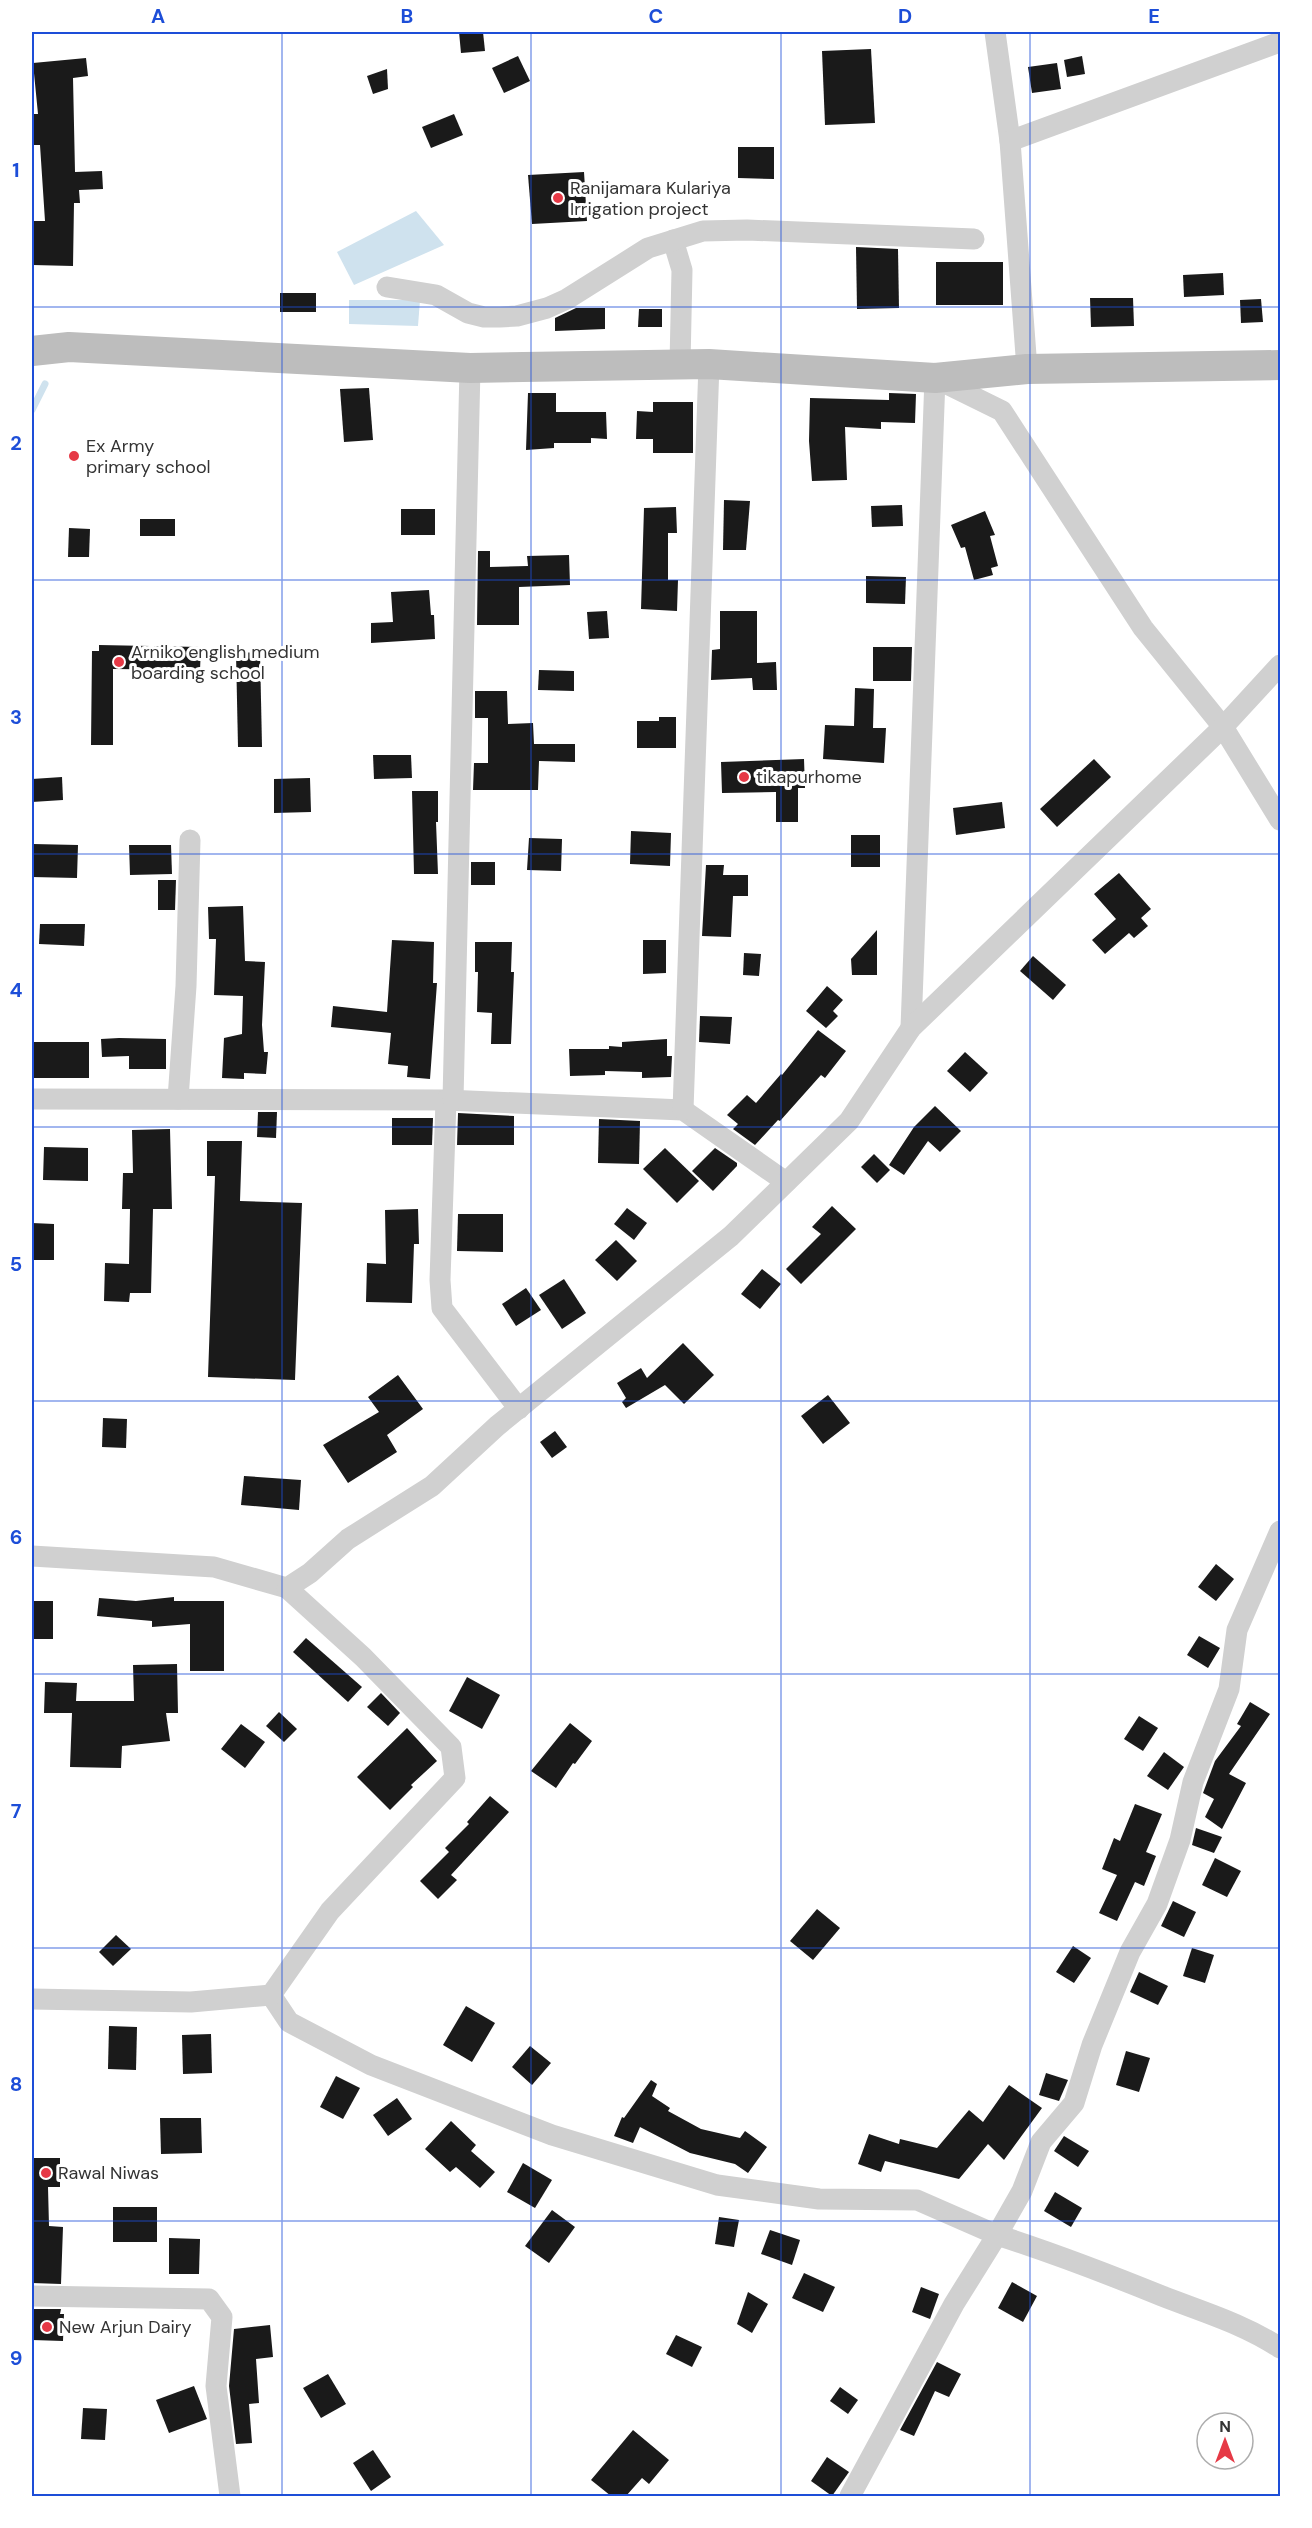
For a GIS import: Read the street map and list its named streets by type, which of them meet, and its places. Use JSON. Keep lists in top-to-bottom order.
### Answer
{
  "places": [
    "Ranijamara Kulariya Irrigation project",
    "Ex Army primary school",
    "Arniko english medium boarding school",
    "tikapurhome",
    "Rawal Niwas",
    "New Arjun Dairy"
  ],
  "north": "top",
  "grid": {
    "columns": [
      "A",
      "B",
      "C",
      "D",
      "E"
    ],
    "rows": [
      "1",
      "2",
      "3",
      "4",
      "5",
      "6",
      "7",
      "8",
      "9"
    ]
  }
}
